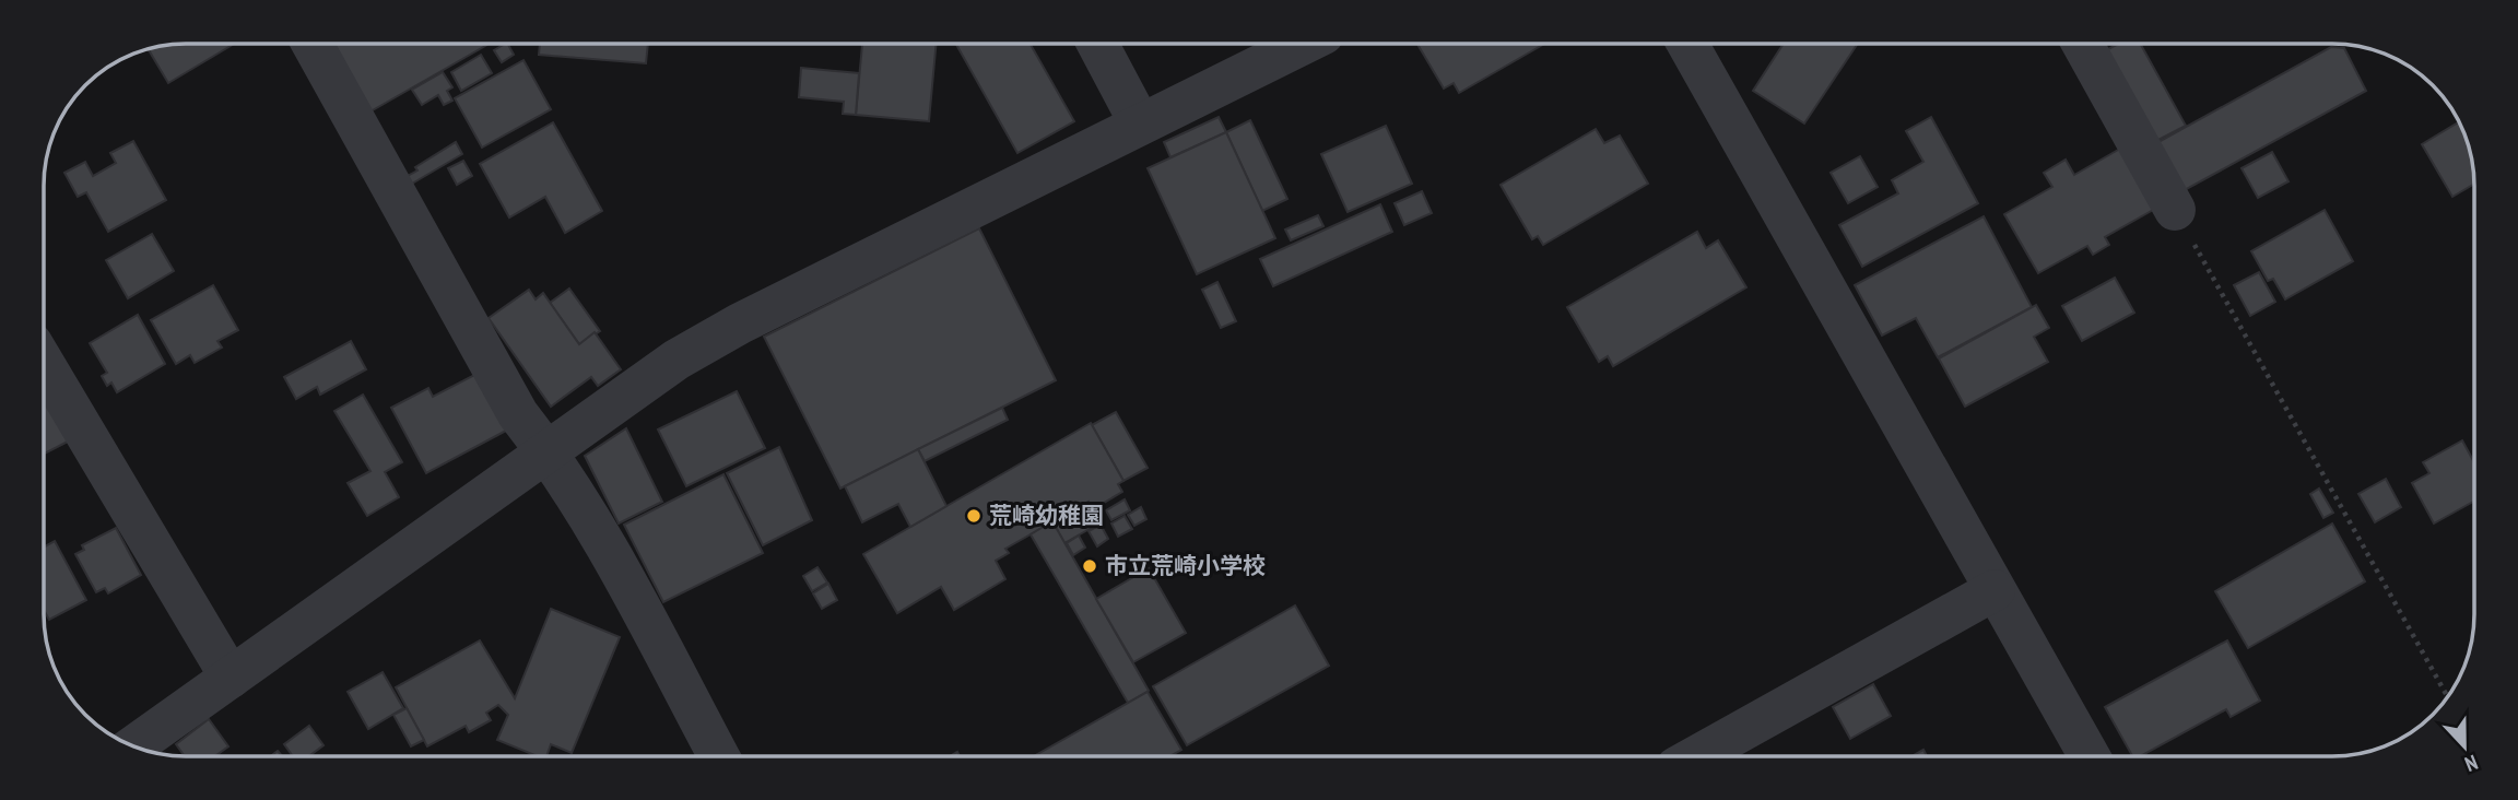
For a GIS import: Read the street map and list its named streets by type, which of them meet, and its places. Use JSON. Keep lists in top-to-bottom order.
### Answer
{
  "places": ["荒崎幼稚園", "市立荒崎小学校"],
  "north": "bottom"
}
